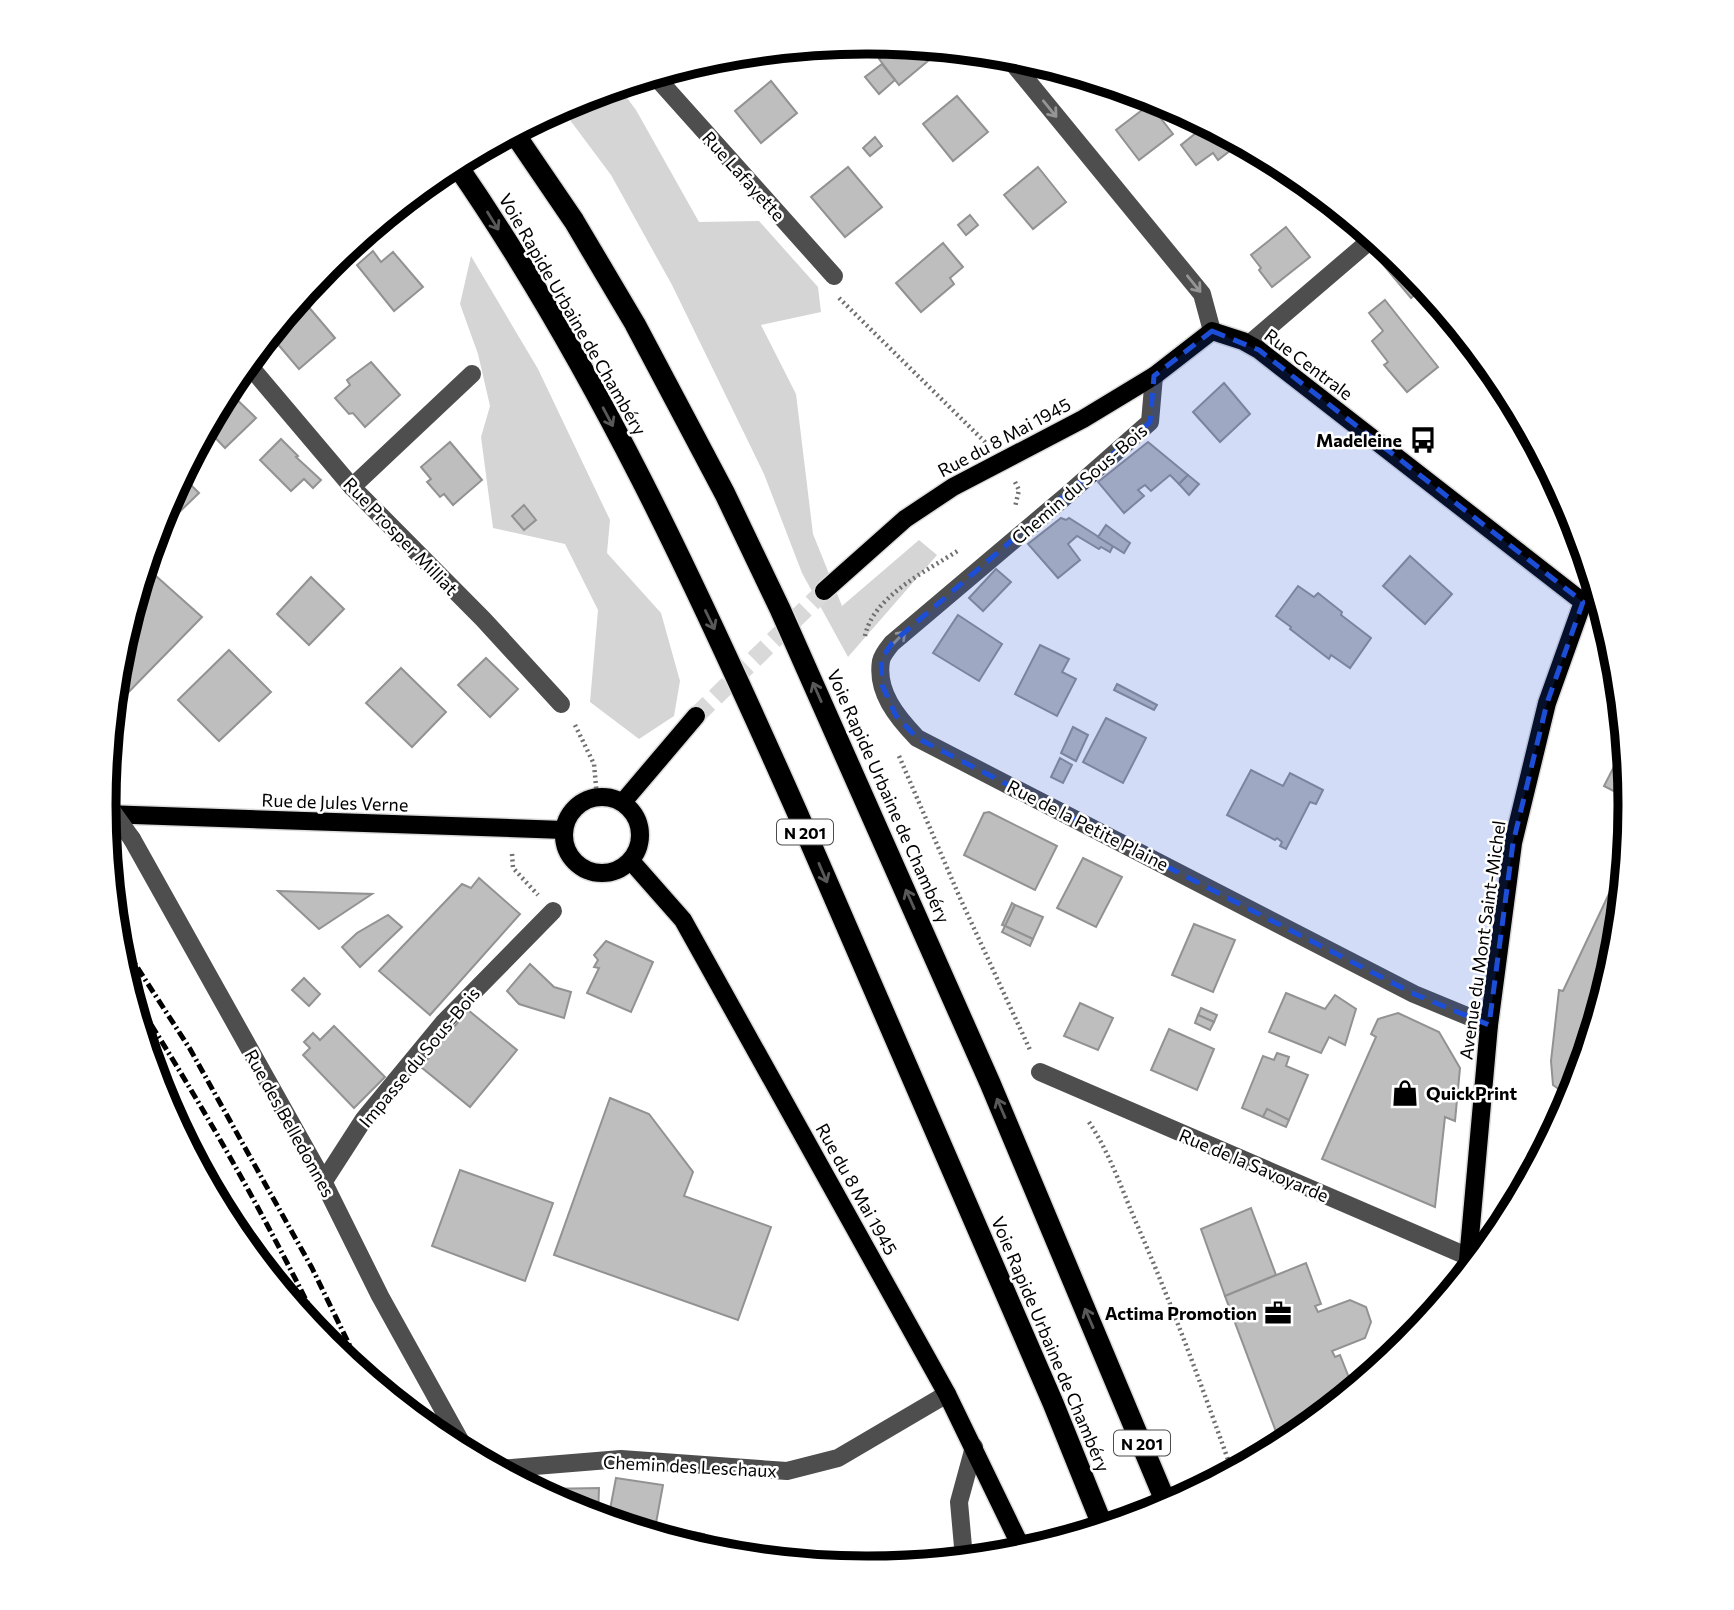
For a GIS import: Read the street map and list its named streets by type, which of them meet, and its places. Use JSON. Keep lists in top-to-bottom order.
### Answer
{
  "streets": {
    "highway": ["Voie Rapide Urbaine de Chambéry", "N 201"],
    "main road": [
      "Rue Centrale",
      "Rue du 8 Mai 1945",
      "Rue de Jules Verne",
      "Avenue du Mont Saint-Michel"
    ],
    "street": [
      "Rue Lafayette",
      "Chemin du Sous-Bois",
      "Rue Prosper Milliat",
      "Rue de la Petite Plaine",
      "Impasse du Sous-Bois",
      "Rue des Belledonnes",
      "Rue de la Savoyarde",
      "Chemin des Leschaux"
    ]
  },
  "crossings": [
    ["Rue Centrale", "Rue du 8 Mai 1945"],
    ["Rue Centrale", "Avenue du Mont Saint-Michel"],
    ["Rue du 8 Mai 1945", "Chemin du Sous-Bois"],
    ["Rue du 8 Mai 1945", "Rue de Jules Verne"],
    ["Rue du 8 Mai 1945", "Chemin des Leschaux"],
    ["Chemin du Sous-Bois", "Rue de la Petite Plaine"],
    ["Rue de la Petite Plaine", "Avenue du Mont Saint-Michel"],
    ["Impasse du Sous-Bois", "Rue des Belledonnes"]
  ],
  "places": {
    "bus stop": ["Madeleine"],
    "shop": ["QuickPrint"],
    "office": ["Actima Promotion"]
  }
}
